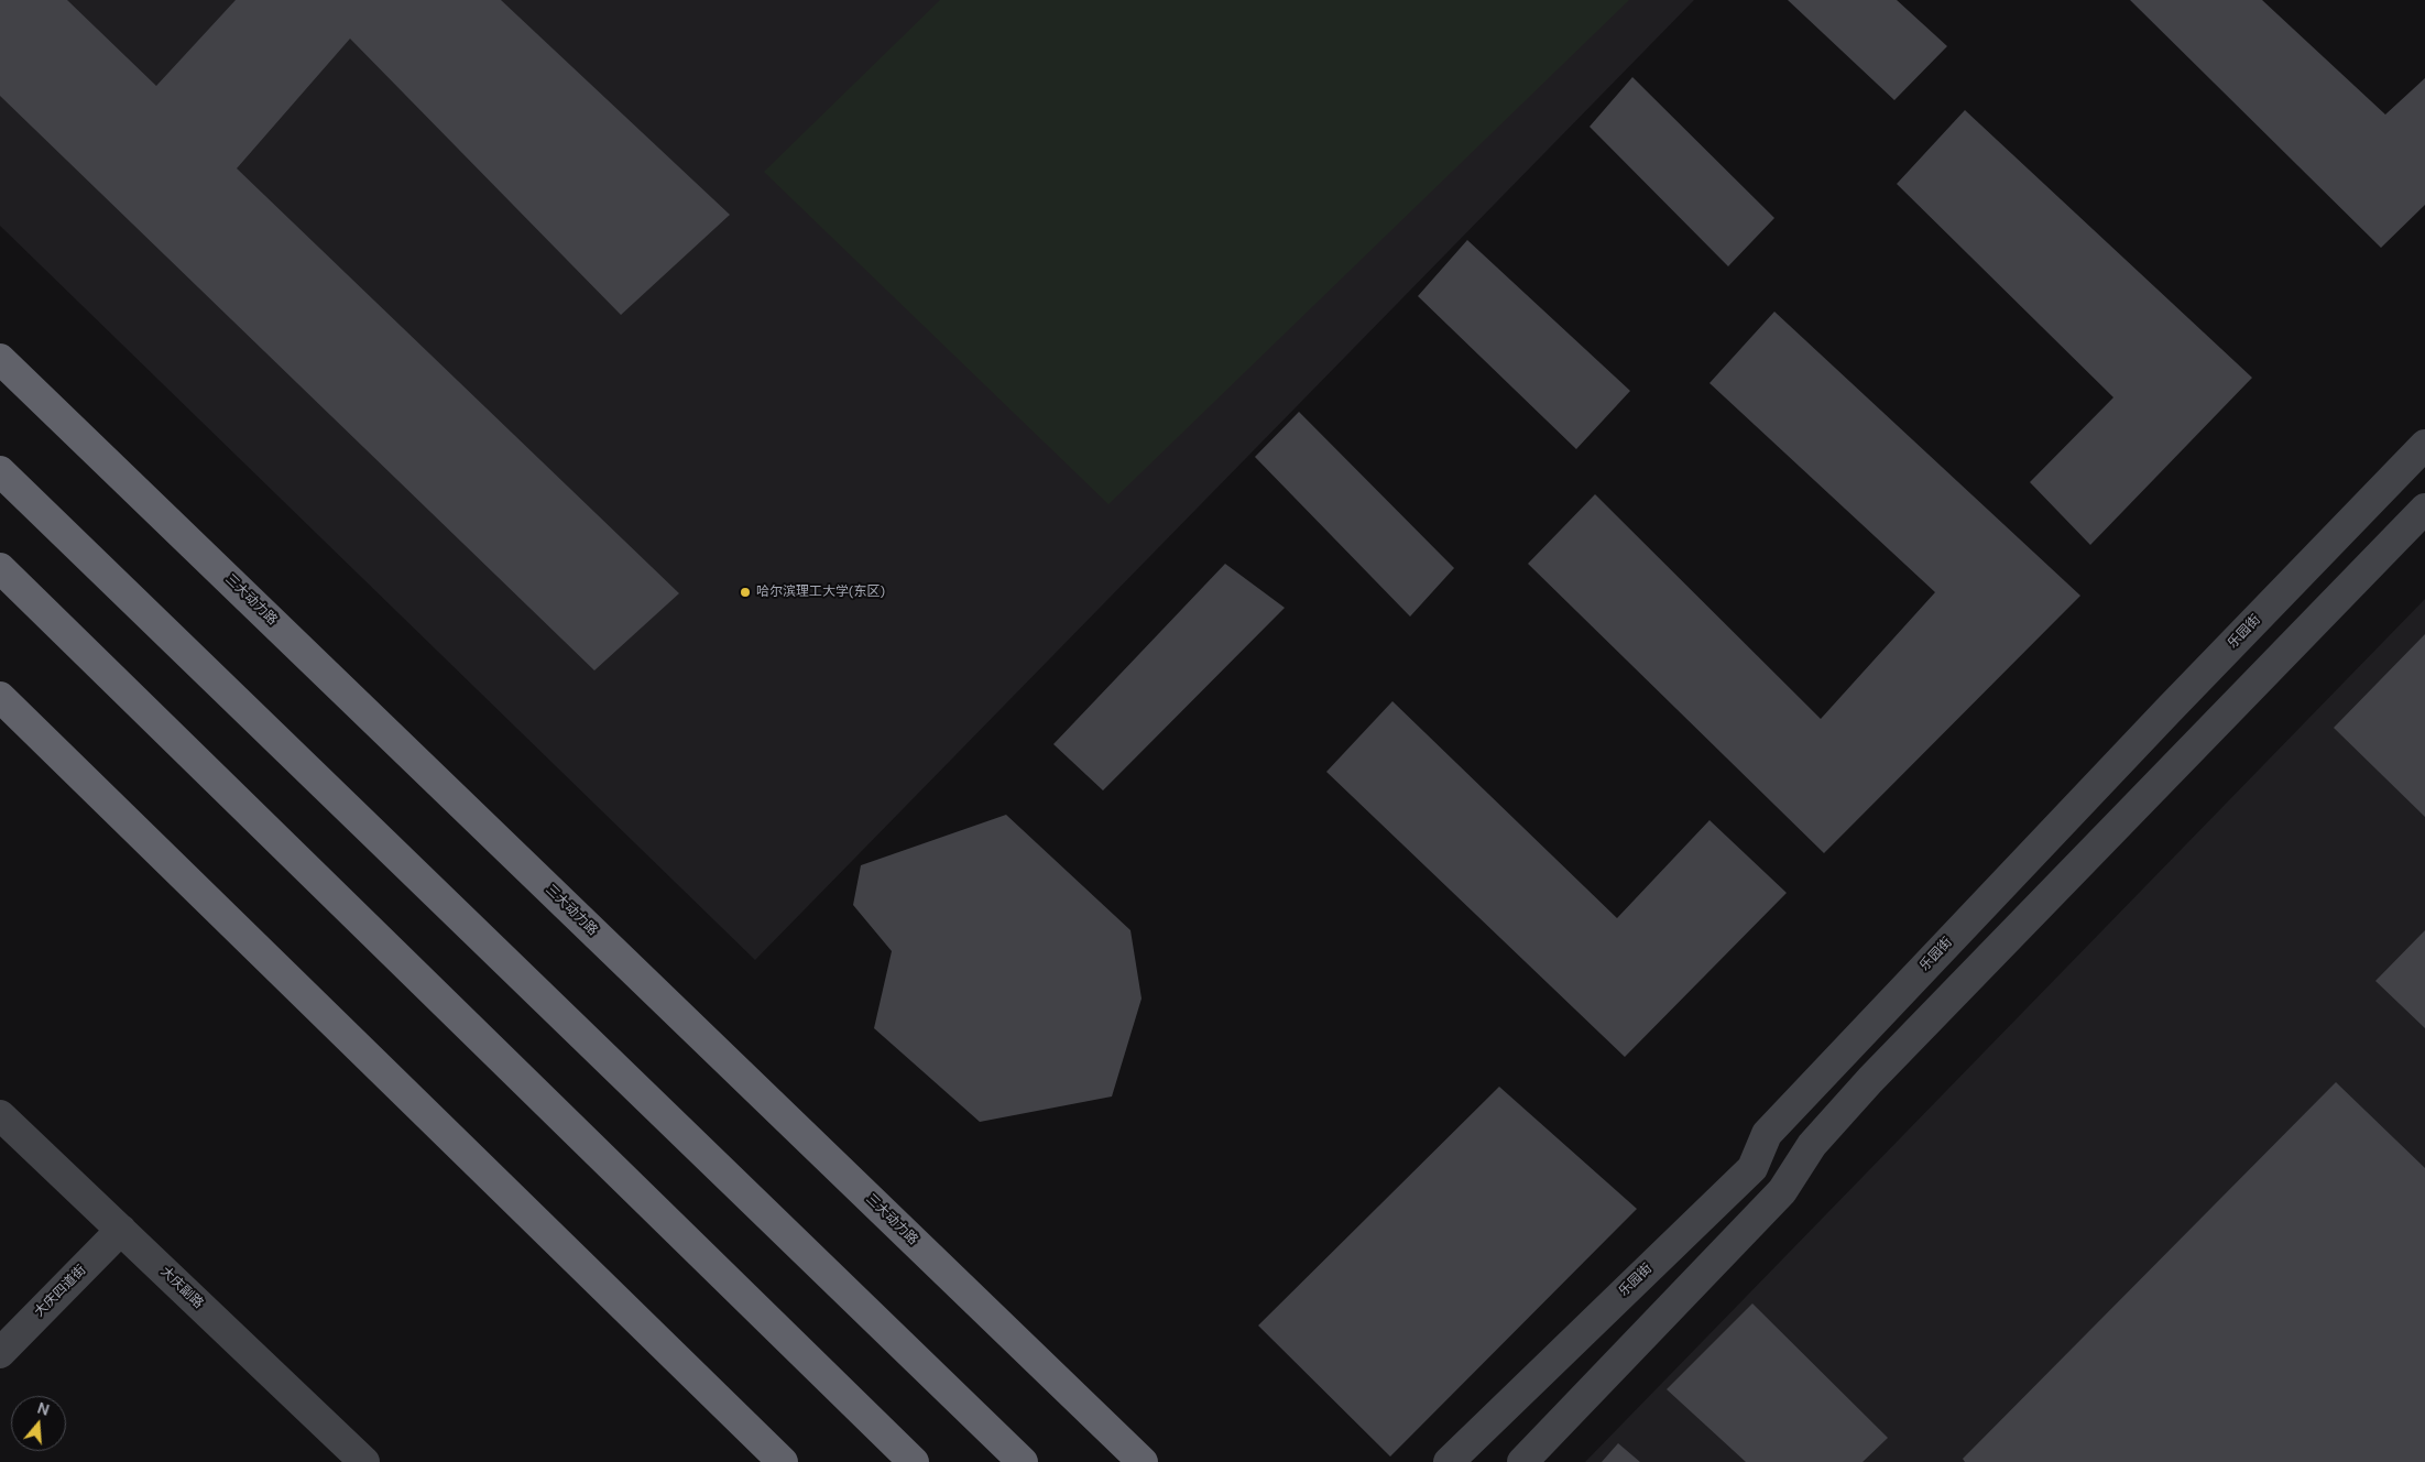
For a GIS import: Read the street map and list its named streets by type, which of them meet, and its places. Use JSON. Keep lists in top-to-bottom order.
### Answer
{
  "streets": {
    "highway": ["三大动力路"],
    "main road": ["乐园街", "大庆副路", "大庆四道街"]
  },
  "crossings": [
    ["大庆副路", "大庆四道街"]
  ],
  "places": ["哈尔滨理工大学(东区)"],
  "north": "top"
}
